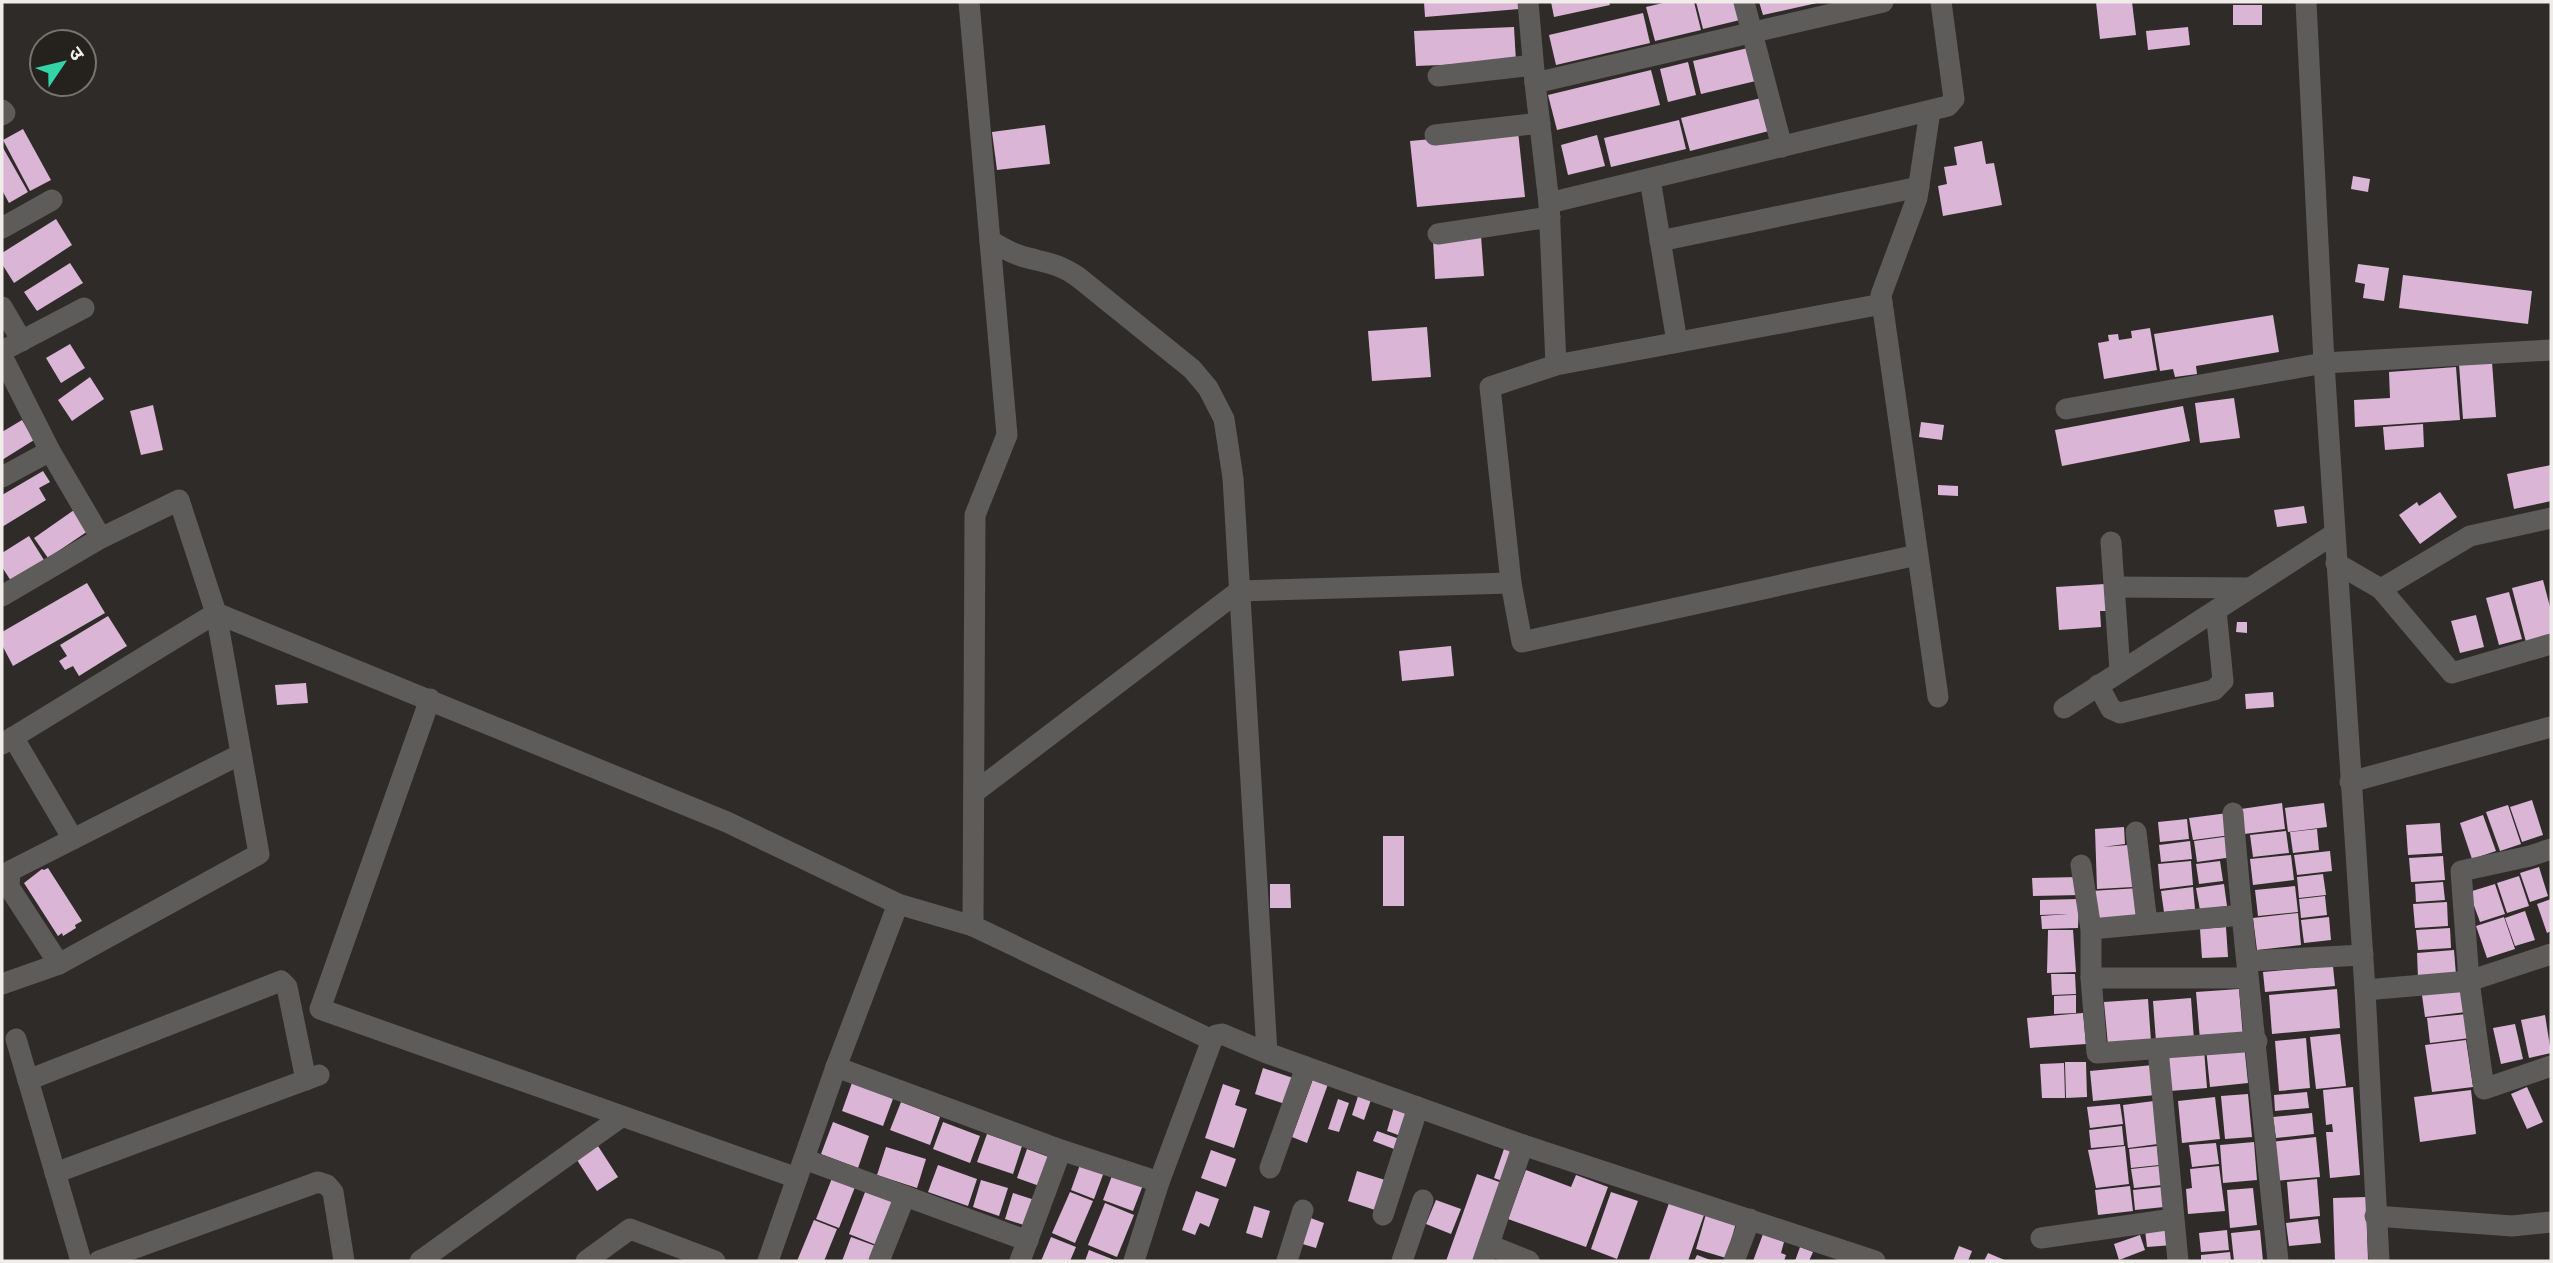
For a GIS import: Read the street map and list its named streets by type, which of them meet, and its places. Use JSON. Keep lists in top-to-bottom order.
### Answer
{
  "north": "top right"
}
